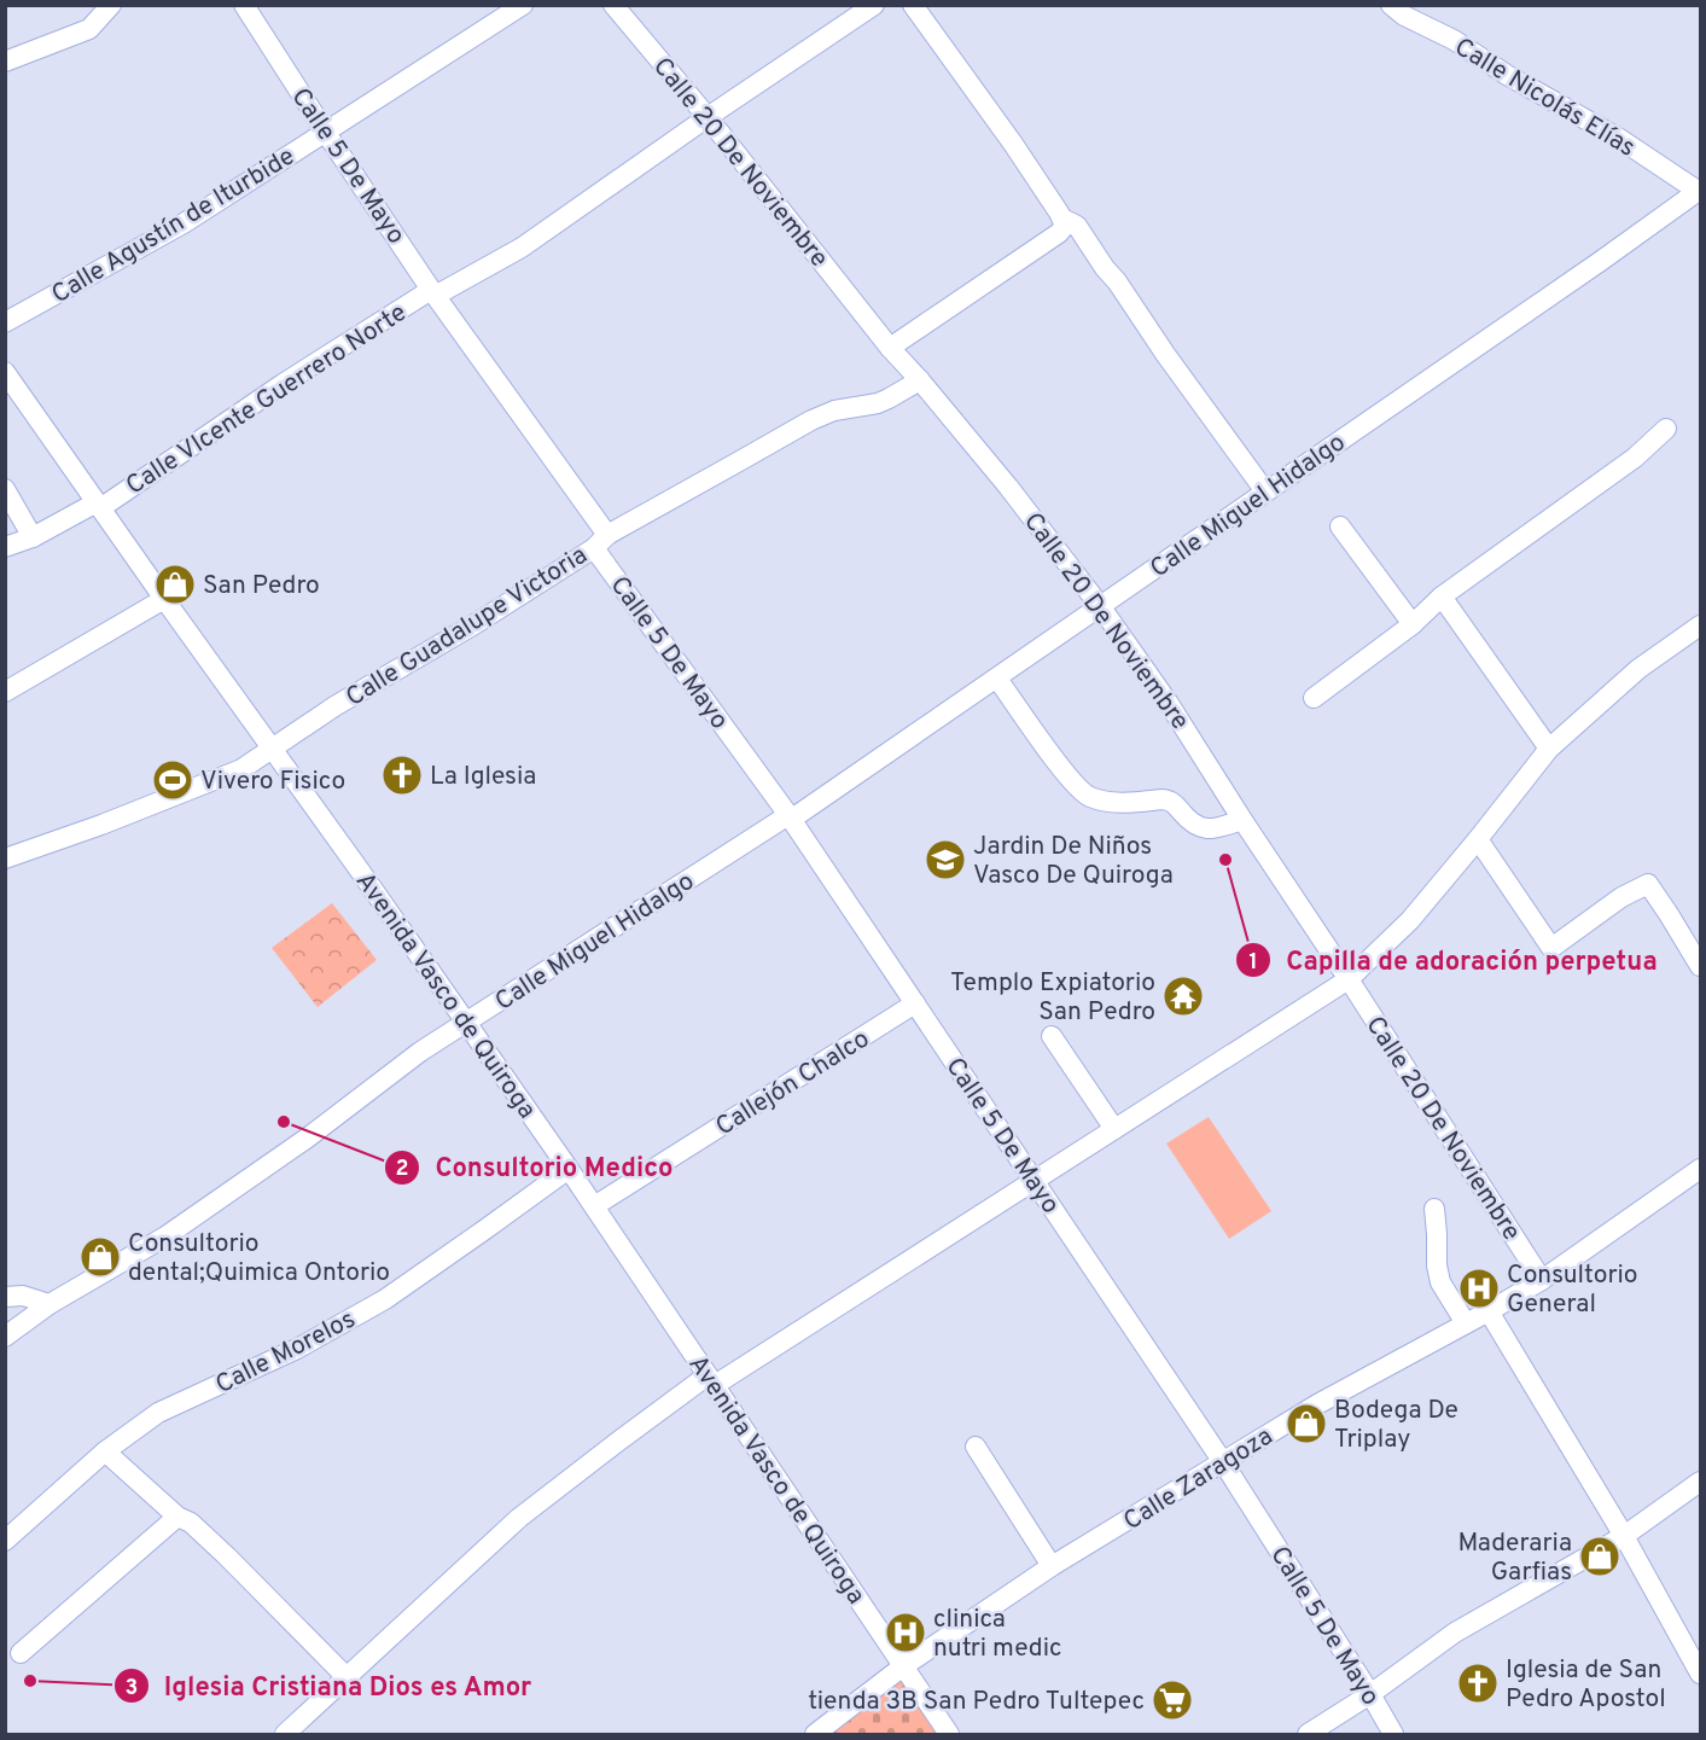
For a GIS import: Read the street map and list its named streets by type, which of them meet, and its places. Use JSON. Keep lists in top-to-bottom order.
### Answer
{
  "streets": {
    "street": [
      "Calle Nicolás Elías",
      "Calle 20 De Noviembre",
      "Calle 5 De Mayo",
      "Calle Agustín de Iturbide",
      "Calle VIcente Guerrero Norte",
      "Calle Miguel Hidalgo",
      "Calle Guadalupe Victoria",
      "Avenida Vasco de Quiroga",
      "Callejón Chalco",
      "Calle Morelos",
      "Calle Zaragoza"
    ]
  },
  "crossings": [
    ["Calle Nicolás Elías", "Calle Miguel Hidalgo"],
    ["Calle 20 De Noviembre", "Calle VIcente Guerrero Norte"],
    ["Calle 20 De Noviembre", "Calle Miguel Hidalgo"],
    ["Calle 20 De Noviembre", "Calle Guadalupe Victoria"],
    ["Calle 20 De Noviembre", "Calle Zaragoza"],
    ["Calle 5 De Mayo", "Calle Agustín de Iturbide"],
    ["Calle 5 De Mayo", "Calle VIcente Guerrero Norte"],
    ["Calle 5 De Mayo", "Calle Miguel Hidalgo"],
    ["Calle 5 De Mayo", "Calle Guadalupe Victoria"],
    ["Calle 5 De Mayo", "Callejón Chalco"],
    ["Calle 5 De Mayo", "Calle Zaragoza"],
    ["Calle VIcente Guerrero Norte", "Avenida Vasco de Quiroga"],
    ["Calle Miguel Hidalgo", "Avenida Vasco de Quiroga"],
    ["Calle Guadalupe Victoria", "Avenida Vasco de Quiroga"],
    ["Avenida Vasco de Quiroga", "Callejón Chalco"],
    ["Avenida Vasco de Quiroga", "Calle Morelos"],
    ["Avenida Vasco de Quiroga", "Calle Zaragoza"]
  ],
  "places": {
    "shop": [
      "San Pedro",
      "Consultorio dental;Quimica Ontorio",
      "Bodega De Triplay",
      "Maderaria Garfias"
    ],
    "church": ["La Iglesia", "Iglesia de San Pedro Apostol"],
    "sports": ["Vivero Fisico"],
    "school or university": ["Jardin De Niños Vasco De Quiroga"],
    "other": ["Capilla de adoración perpetua", "Consultorio Medico", "Iglesia Cristiana Dios es Amor"],
    "temple": ["Templo Expiatorio San Pedro"],
    "hospital": ["Consultorio General", "clinica nutri medic"],
    "supermarket": ["tienda 3B San Pedro Tultepec"]
  }
}
